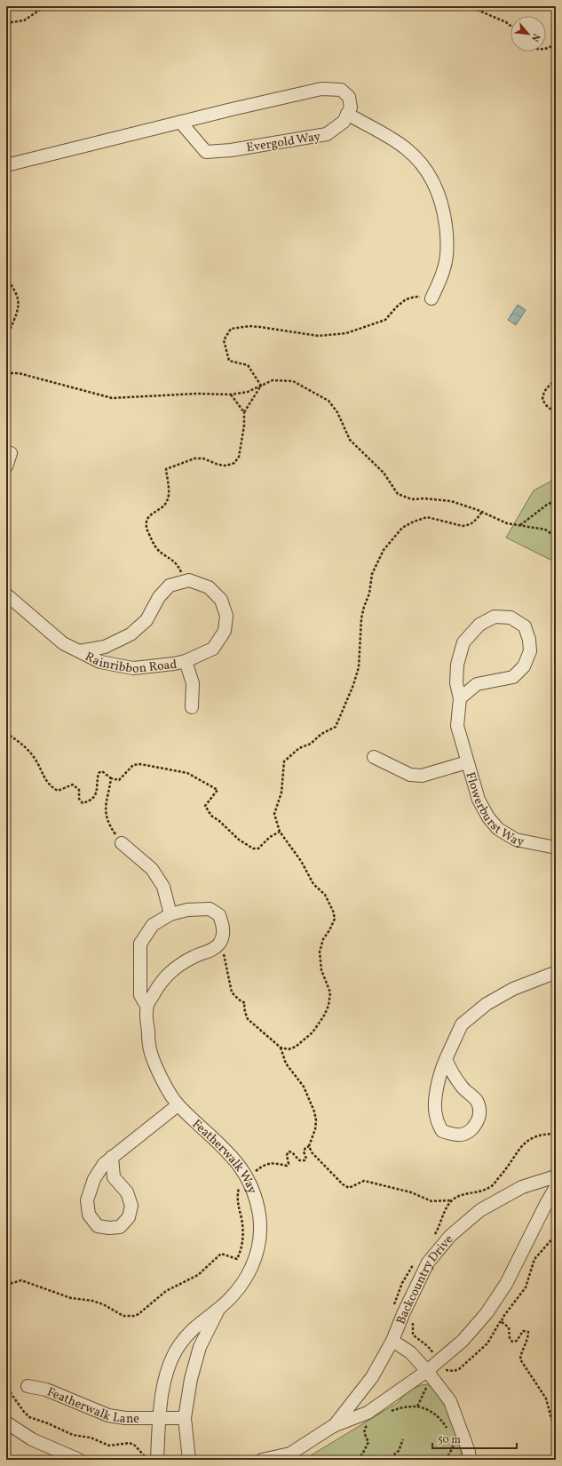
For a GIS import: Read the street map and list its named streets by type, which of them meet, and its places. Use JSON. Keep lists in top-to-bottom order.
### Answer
{
  "streets": {
    "street": [
      "Evergold Way",
      "Rainribbon Road",
      "Flowerburst Way",
      "Featherwalk Way",
      "Backcountry Drive",
      "Featherwalk Lane"
    ]
  },
  "crossings": [
    ["Featherwalk Way", "Featherwalk Lane"]
  ],
  "scale_bar": "50 m",
  "north": "bottom right"
}
